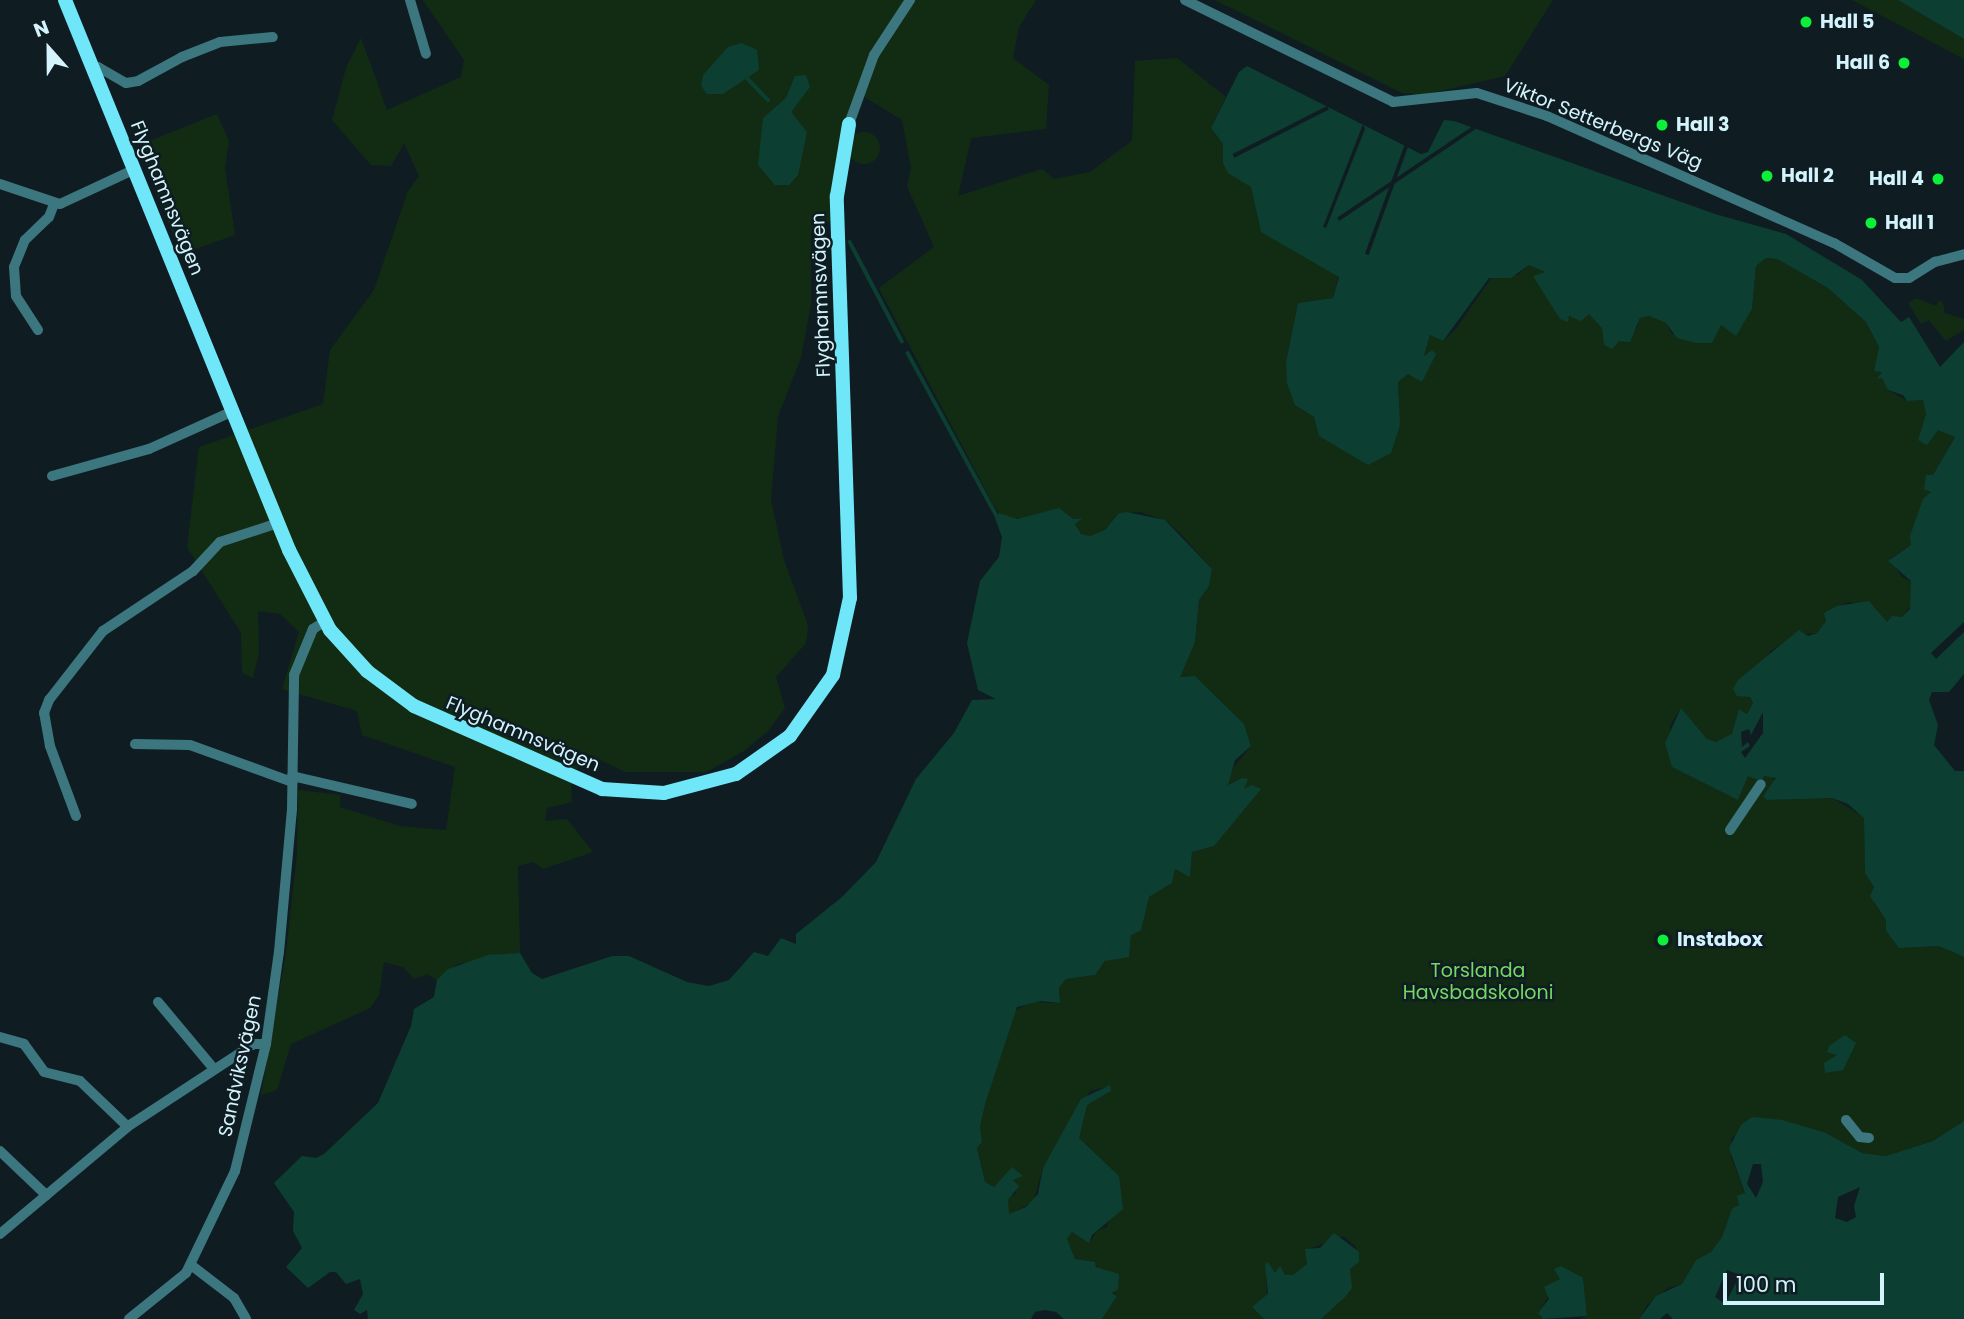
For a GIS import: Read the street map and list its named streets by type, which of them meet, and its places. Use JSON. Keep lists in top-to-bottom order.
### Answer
{
  "streets": {
    "street": ["Viktor Setterbergs Väg", "Flyghamnsvägen", "Sandviksvägen"]
  },
  "crossings": [
    ["Flyghamnsvägen", "Sandviksvägen"]
  ],
  "parks": ["Torslanda Havsbadskoloni"],
  "places": [
    "Hall 5",
    "Hall 6",
    "Hall 3",
    "Hall 2",
    "Hall 4",
    "Hall 1",
    "Instabox"
  ],
  "scale_bar": "100 m",
  "north": "top"
}
